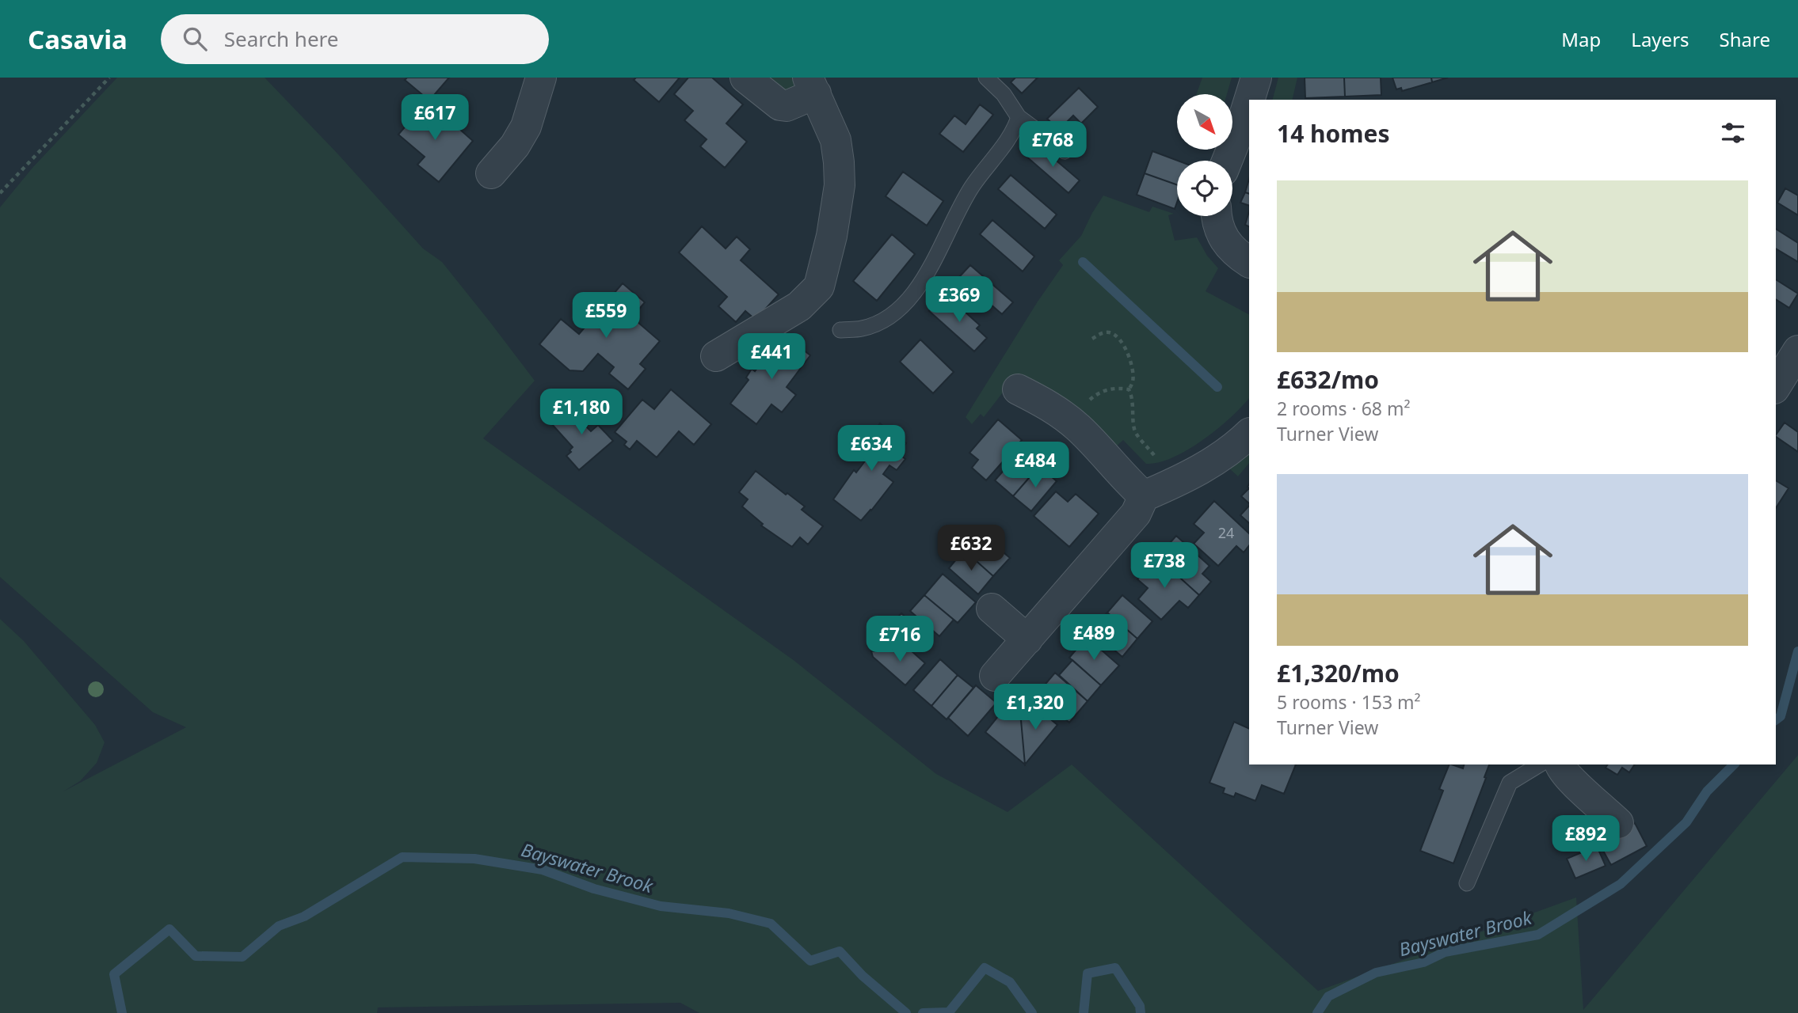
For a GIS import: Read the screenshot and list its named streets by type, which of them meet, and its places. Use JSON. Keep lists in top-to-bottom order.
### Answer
{
  "water": ["Bayswater Brook"],
  "house_numbers": ["24"],
  "north": "bottom right",
  "page": {
    "header": "Casavia",
    "search": "Search here",
    "nav": ["Map", "Layers", "Share"],
    "price": [
      "£617",
      "£768",
      "£369",
      "£559",
      "£441",
      "£1,180",
      "£634",
      "£484",
      "£632",
      "£738",
      "£489",
      "£716",
      "£1,320",
      "£892"
    ],
    "heading": "14 homes",
    "list": [
      {
        "name": "£632/mo",
        "note": "2 rooms · 68 m² · Turner View"
      },
      {
        "name": "£1,320/mo",
        "note": "5 rooms · 153 m² · Turner View"
      }
    ]
  }
}
